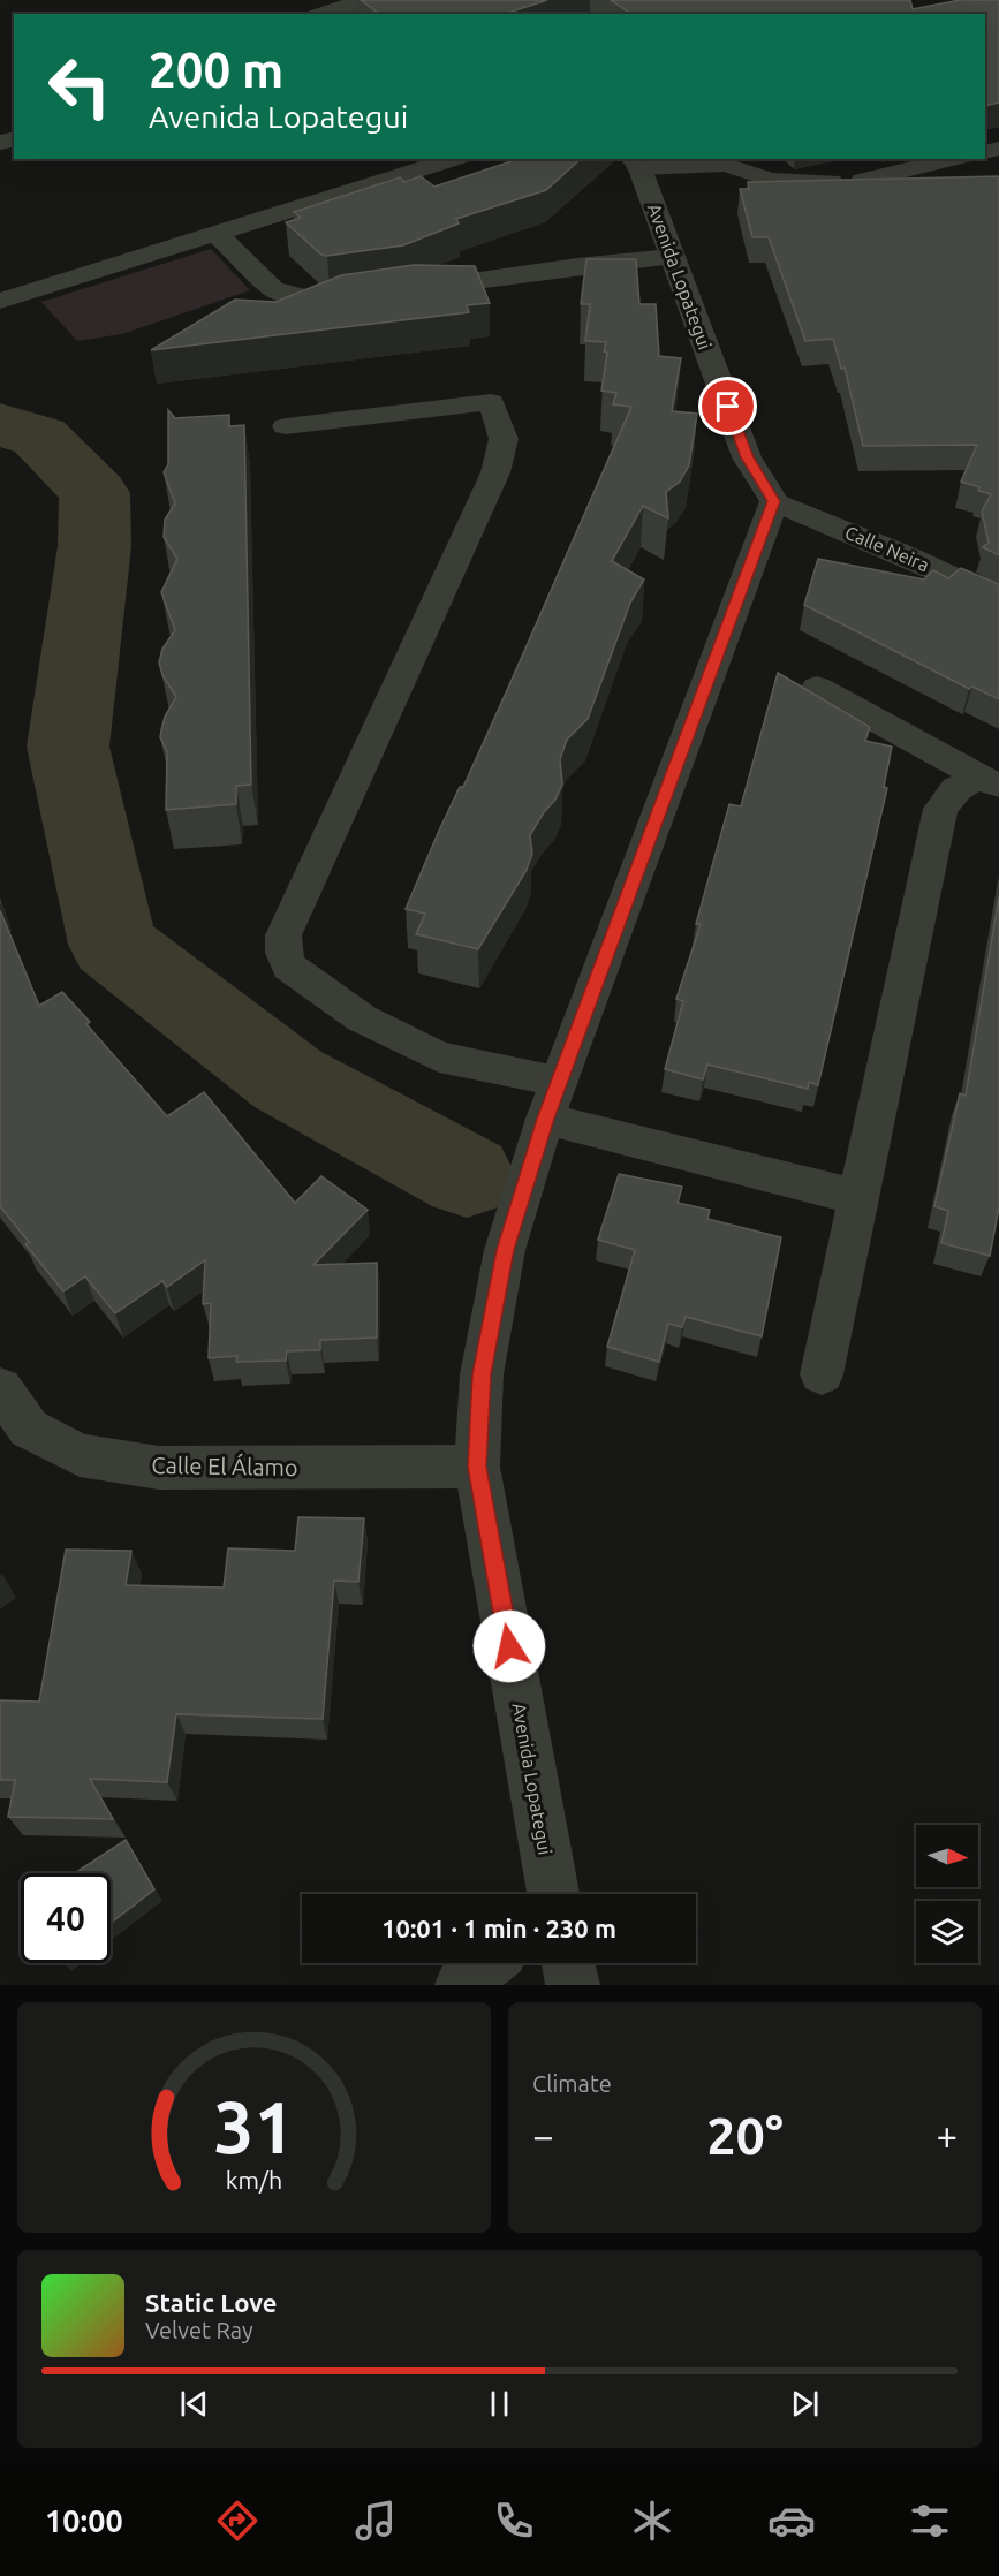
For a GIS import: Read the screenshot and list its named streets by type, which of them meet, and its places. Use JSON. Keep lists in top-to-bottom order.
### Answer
{
  "streets": {
    "street": ["Avenida Lopategui", "Calle Neira", "Calle El Álamo"]
  },
  "crossings": [
    ["Avenida Lopategui", "Calle Neira"],
    ["Avenida Lopategui", "Calle El Álamo"]
  ],
  "north": "right",
  "page": {
    "turn": ["200 m", "Avenida Lopategui"],
    "limit": "40",
    "trip": "10:01 · 1 min · 230 m",
    "tile": "Climate",
    "heat": ["−", "20°", "+"],
    "song": ["Static Love", "Velvet Ray"],
    "tabs": "10:00",
    "gauge": ["31", "km/h"]
  }
}
